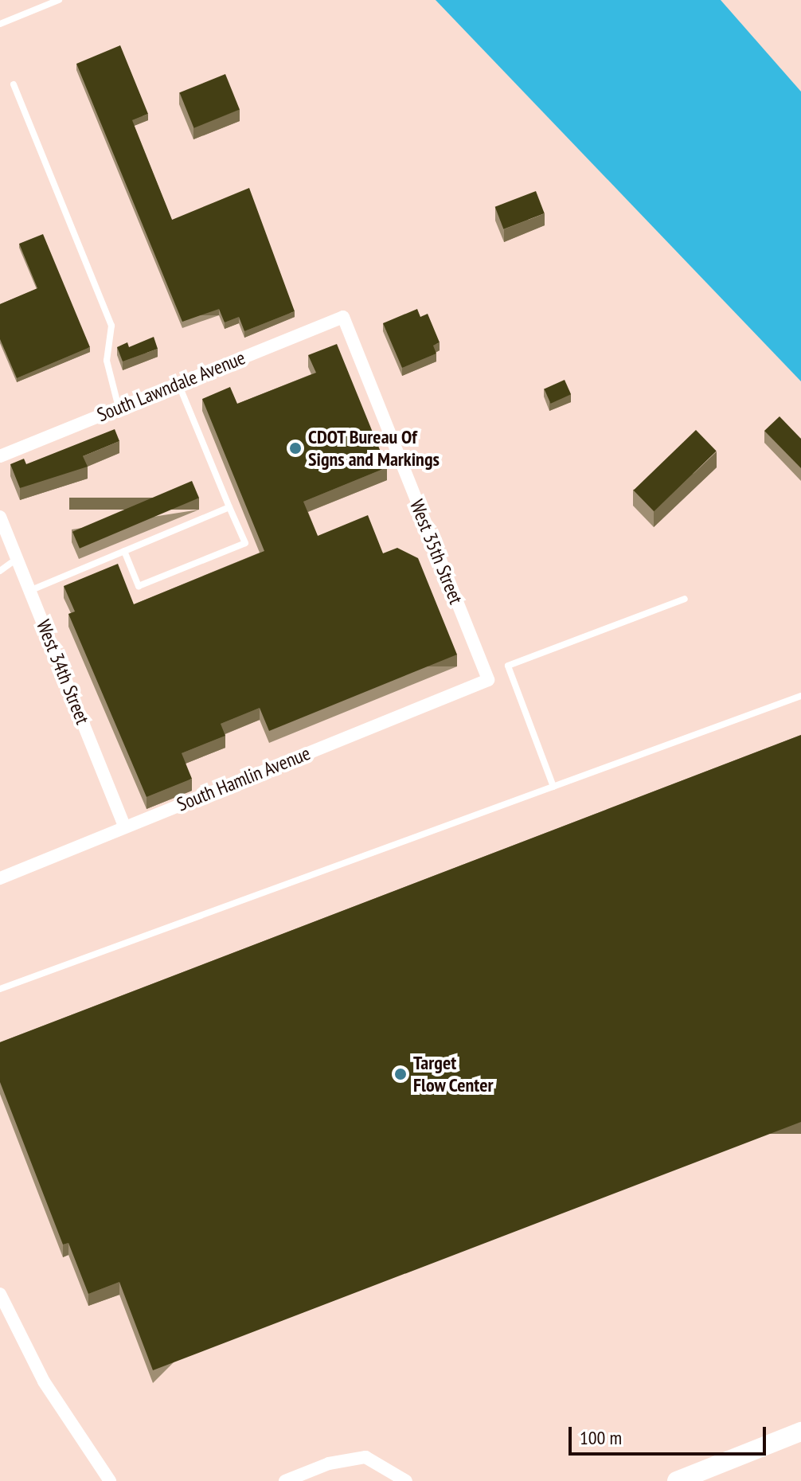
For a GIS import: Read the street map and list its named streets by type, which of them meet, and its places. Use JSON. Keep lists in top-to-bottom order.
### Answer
{
  "streets": {
    "street": [
      "South Lawndale Avenue",
      "West 35th Street",
      "West 34th Street",
      "South Hamlin Avenue"
    ]
  },
  "crossings": [
    ["South Lawndale Avenue", "West 35th Street"],
    ["West 35th Street", "South Hamlin Avenue"],
    ["West 34th Street", "South Hamlin Avenue"]
  ],
  "places": ["CDOT Bureau Of Signs and Markings", "Target Flow Center"],
  "scale_bar": "100 m"
}
